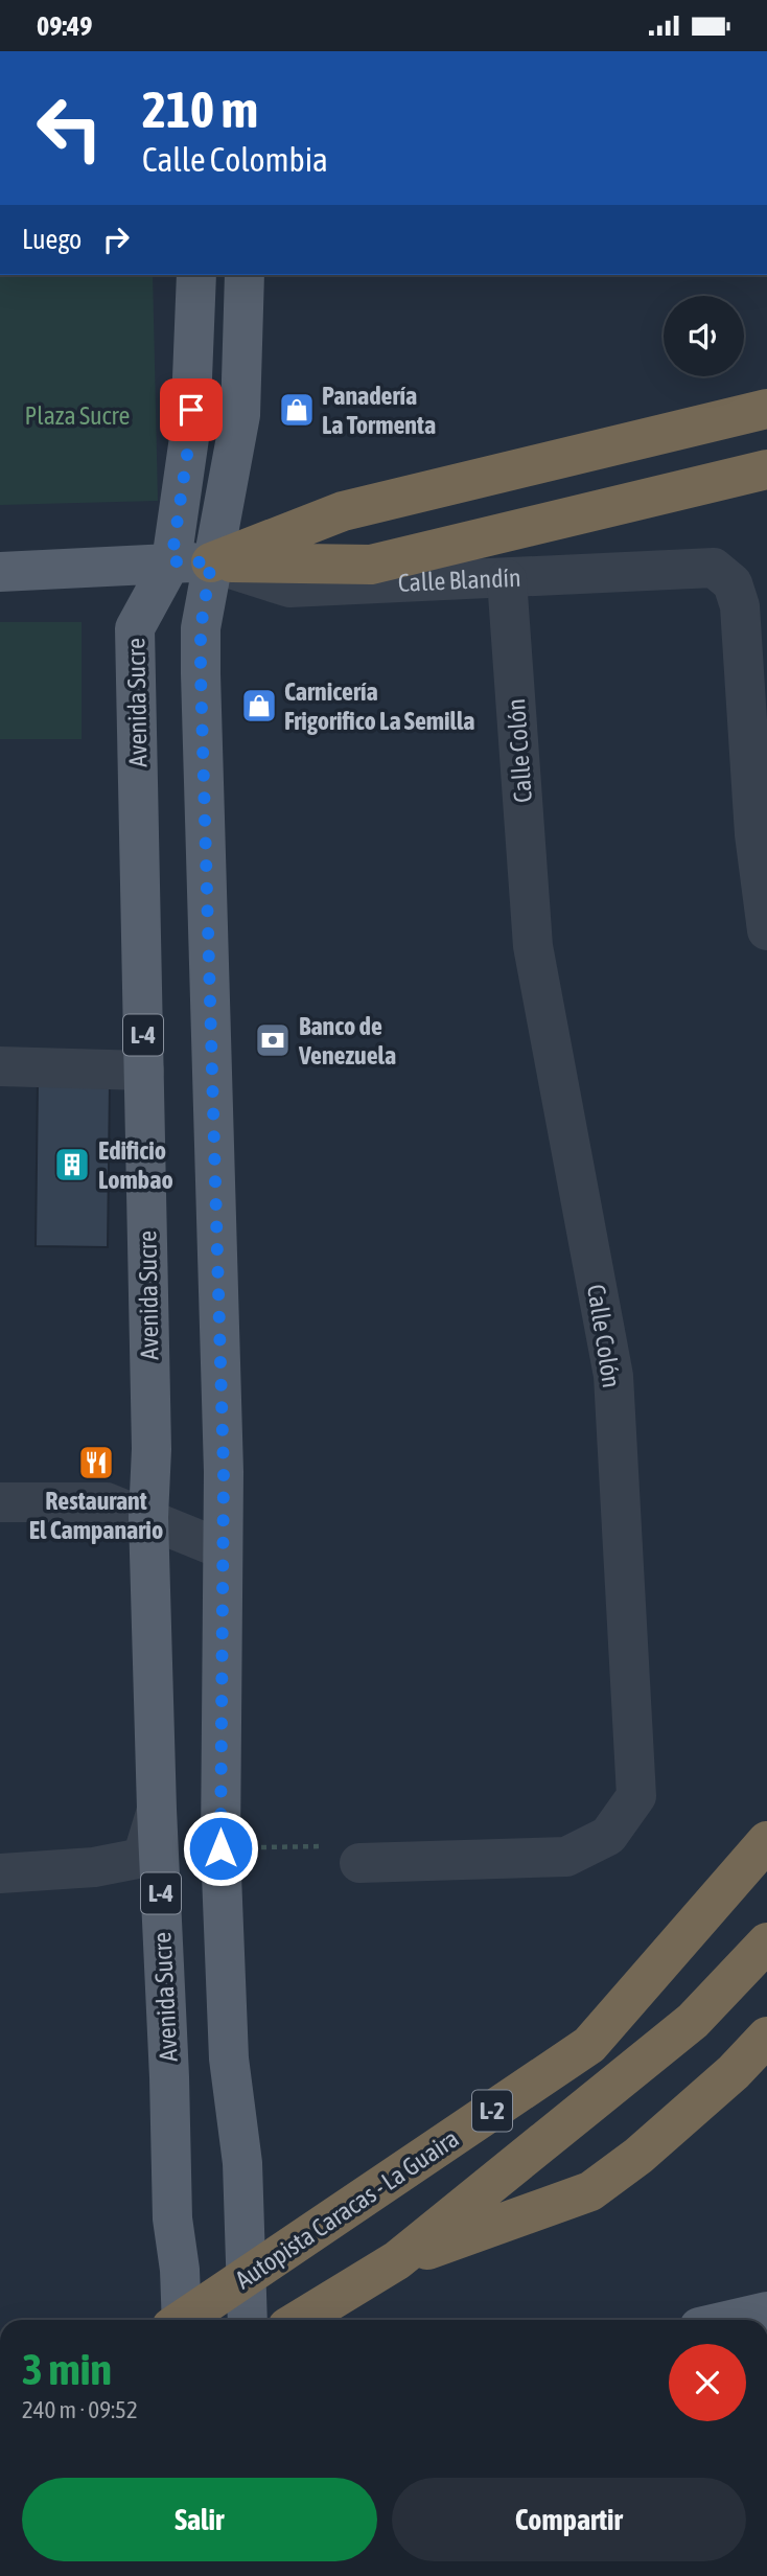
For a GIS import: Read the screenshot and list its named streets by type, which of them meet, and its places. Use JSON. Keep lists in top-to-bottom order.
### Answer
{
  "streets": {
    "highway": ["L-2", "Autopista Caracas - La Guaira"],
    "main road": ["Avenida Sucre", "L-4"],
    "street": ["Calle Blandín", "Calle Colón"]
  },
  "crossings": [
    ["Calle Blandín", "Calle Colón"]
  ],
  "parks": ["Plaza Sucre"],
  "places": {
    "shop": ["Panadería La Tormenta", "Carnicería Frigorifico La Semilla"],
    "bank": ["Banco de Venezuela"],
    "building": ["Edificio Lombao"],
    "restaurant": ["Restaurant El Campanario"]
  },
  "page": {
    "status": "09:49",
    "turn": ["210 m", "Calle Colombia"],
    "then": "Luego",
    "heading": ["3 min", "240 m · 09:52"],
    "buttons": ["Salir", "Compartir"]
  }
}
